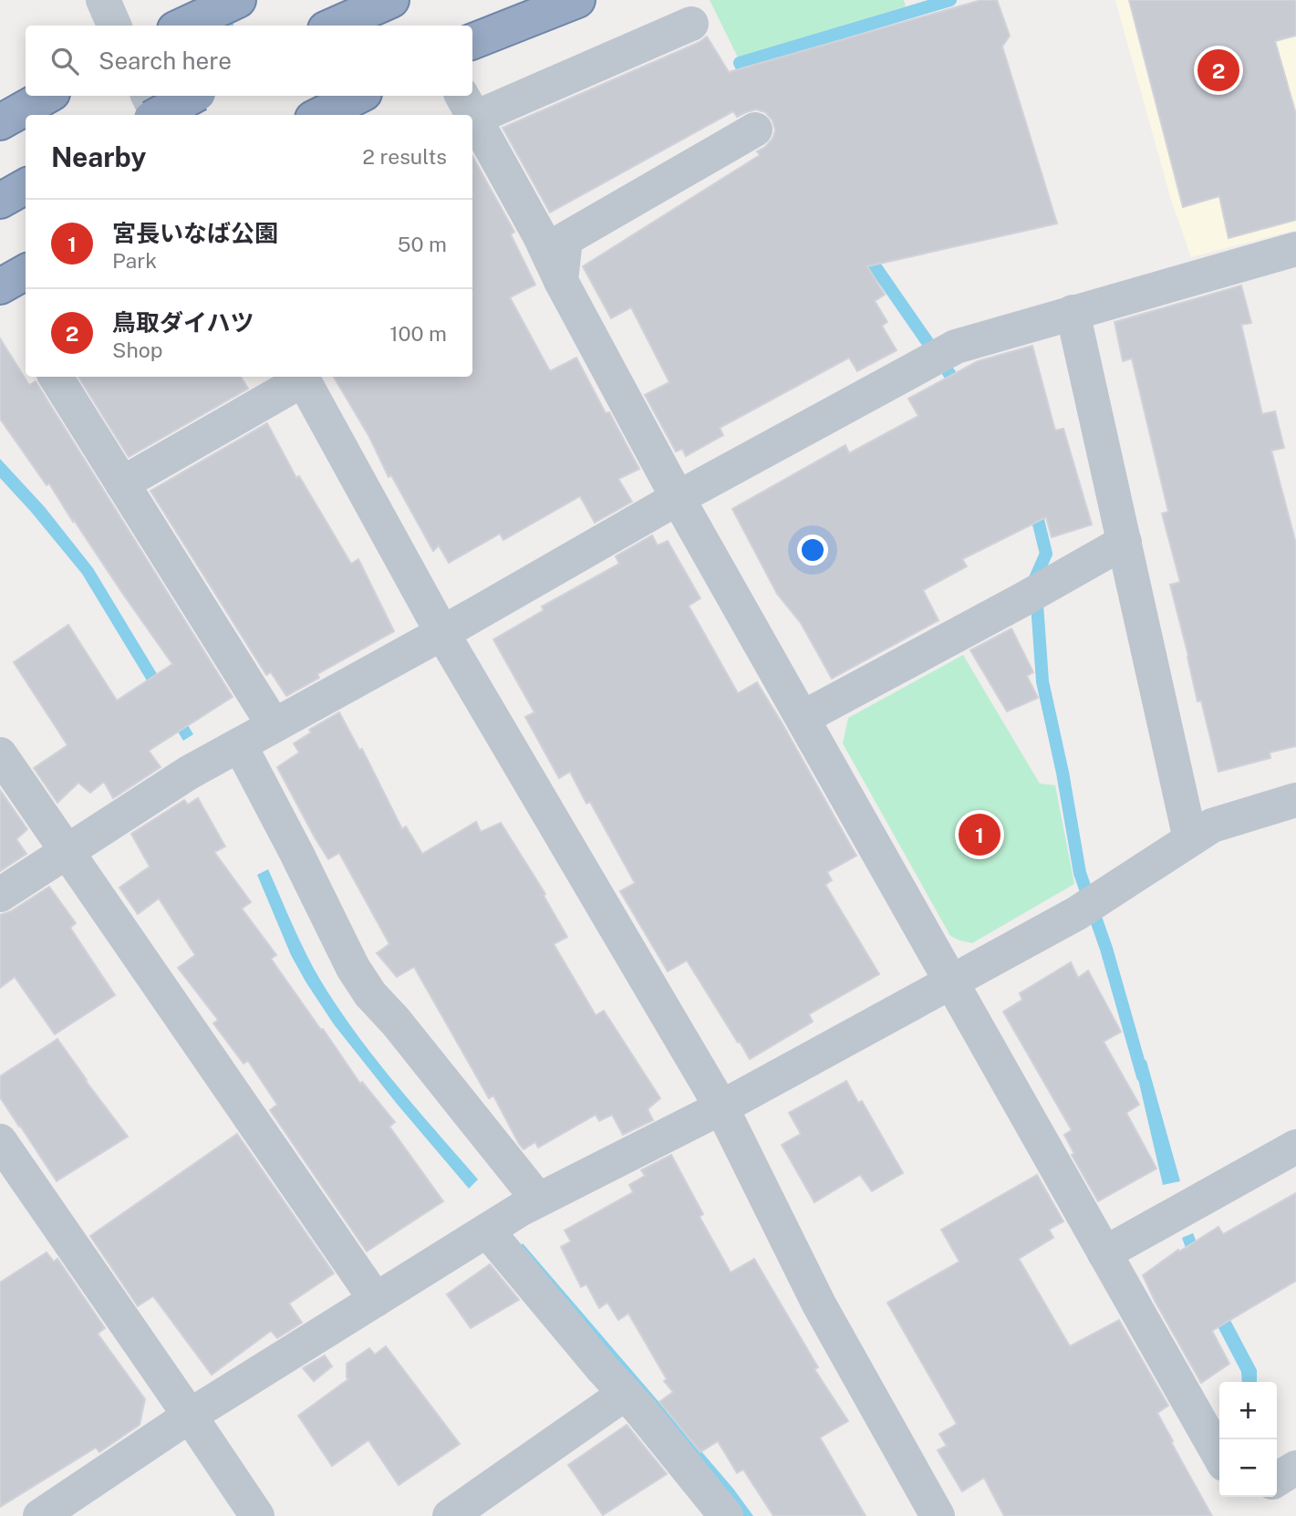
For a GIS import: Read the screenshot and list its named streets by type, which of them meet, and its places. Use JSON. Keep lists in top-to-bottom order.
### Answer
{
  "page": {
    "search": "Search here",
    "pins": ["2", "1"],
    "heading": ["Nearby", "2 results"],
    "list": [
      {
        "mark": "1",
        "name": "宮長いなば公園",
        "note": "Park",
        "value": "50 m"
      },
      {
        "mark": "2",
        "name": "鳥取ダイハツ",
        "note": "Shop",
        "value": "100 m"
      }
    ],
    "map_buttons": ["+", "−"]
  }
}
